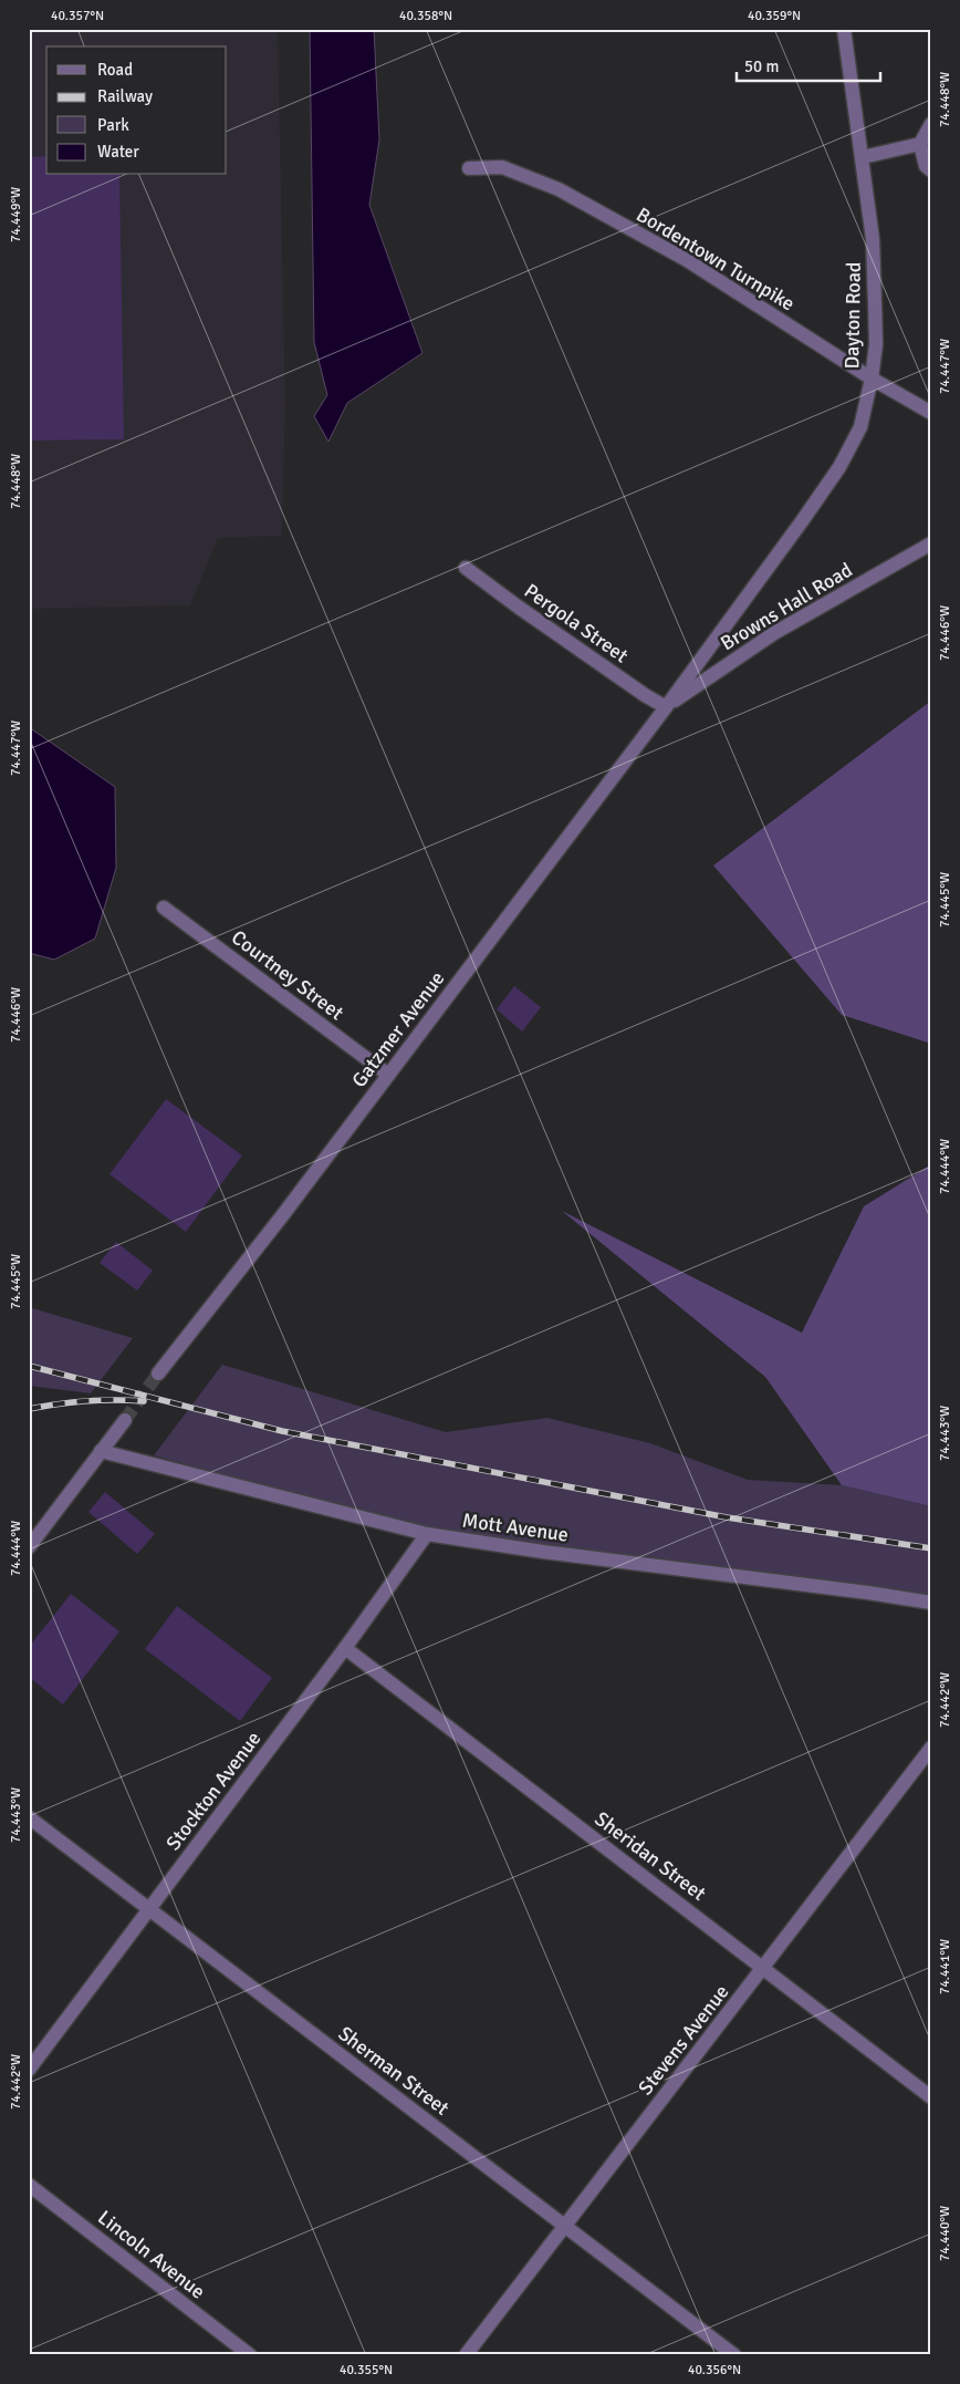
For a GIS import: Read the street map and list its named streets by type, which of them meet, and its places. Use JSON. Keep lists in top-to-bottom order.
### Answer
{
  "streets": {
    "street": [
      "Bordentown Turnpike",
      "Dayton Road",
      "Browns Hall Road",
      "Pergola Street",
      "Courtney Street",
      "Gatzmer Avenue",
      "Mott Avenue",
      "Stockton Avenue",
      "Sheridan Street",
      "Stevens Avenue",
      "Sherman Street",
      "Lincoln Avenue"
    ]
  },
  "crossings": [
    ["Bordentown Turnpike", "Dayton Road"],
    ["Dayton Road", "Browns Hall Road"],
    ["Dayton Road", "Pergola Street"],
    ["Dayton Road", "Gatzmer Avenue"],
    ["Browns Hall Road", "Pergola Street"],
    ["Browns Hall Road", "Gatzmer Avenue"],
    ["Pergola Street", "Gatzmer Avenue"],
    ["Courtney Street", "Gatzmer Avenue"],
    ["Mott Avenue", "Stockton Avenue"],
    ["Stockton Avenue", "Sheridan Street"],
    ["Stockton Avenue", "Sherman Street"],
    ["Sheridan Street", "Stevens Avenue"],
    ["Stevens Avenue", "Sherman Street"]
  ],
  "legend": [
    "Road",
    "Railway",
    "Park",
    "Water"
  ],
  "scale_bar": "50 m",
  "coordinates": [
    "40.357°N",
    "40.358°N",
    "40.359°N",
    "74.448°W",
    "74.449°W",
    "74.447°W",
    "74.446°W",
    "74.445°W",
    "74.444°W",
    "74.443°W",
    "74.442°W",
    "74.441°W",
    "74.440°W",
    "40.355°N",
    "40.356°N"
  ]
}
